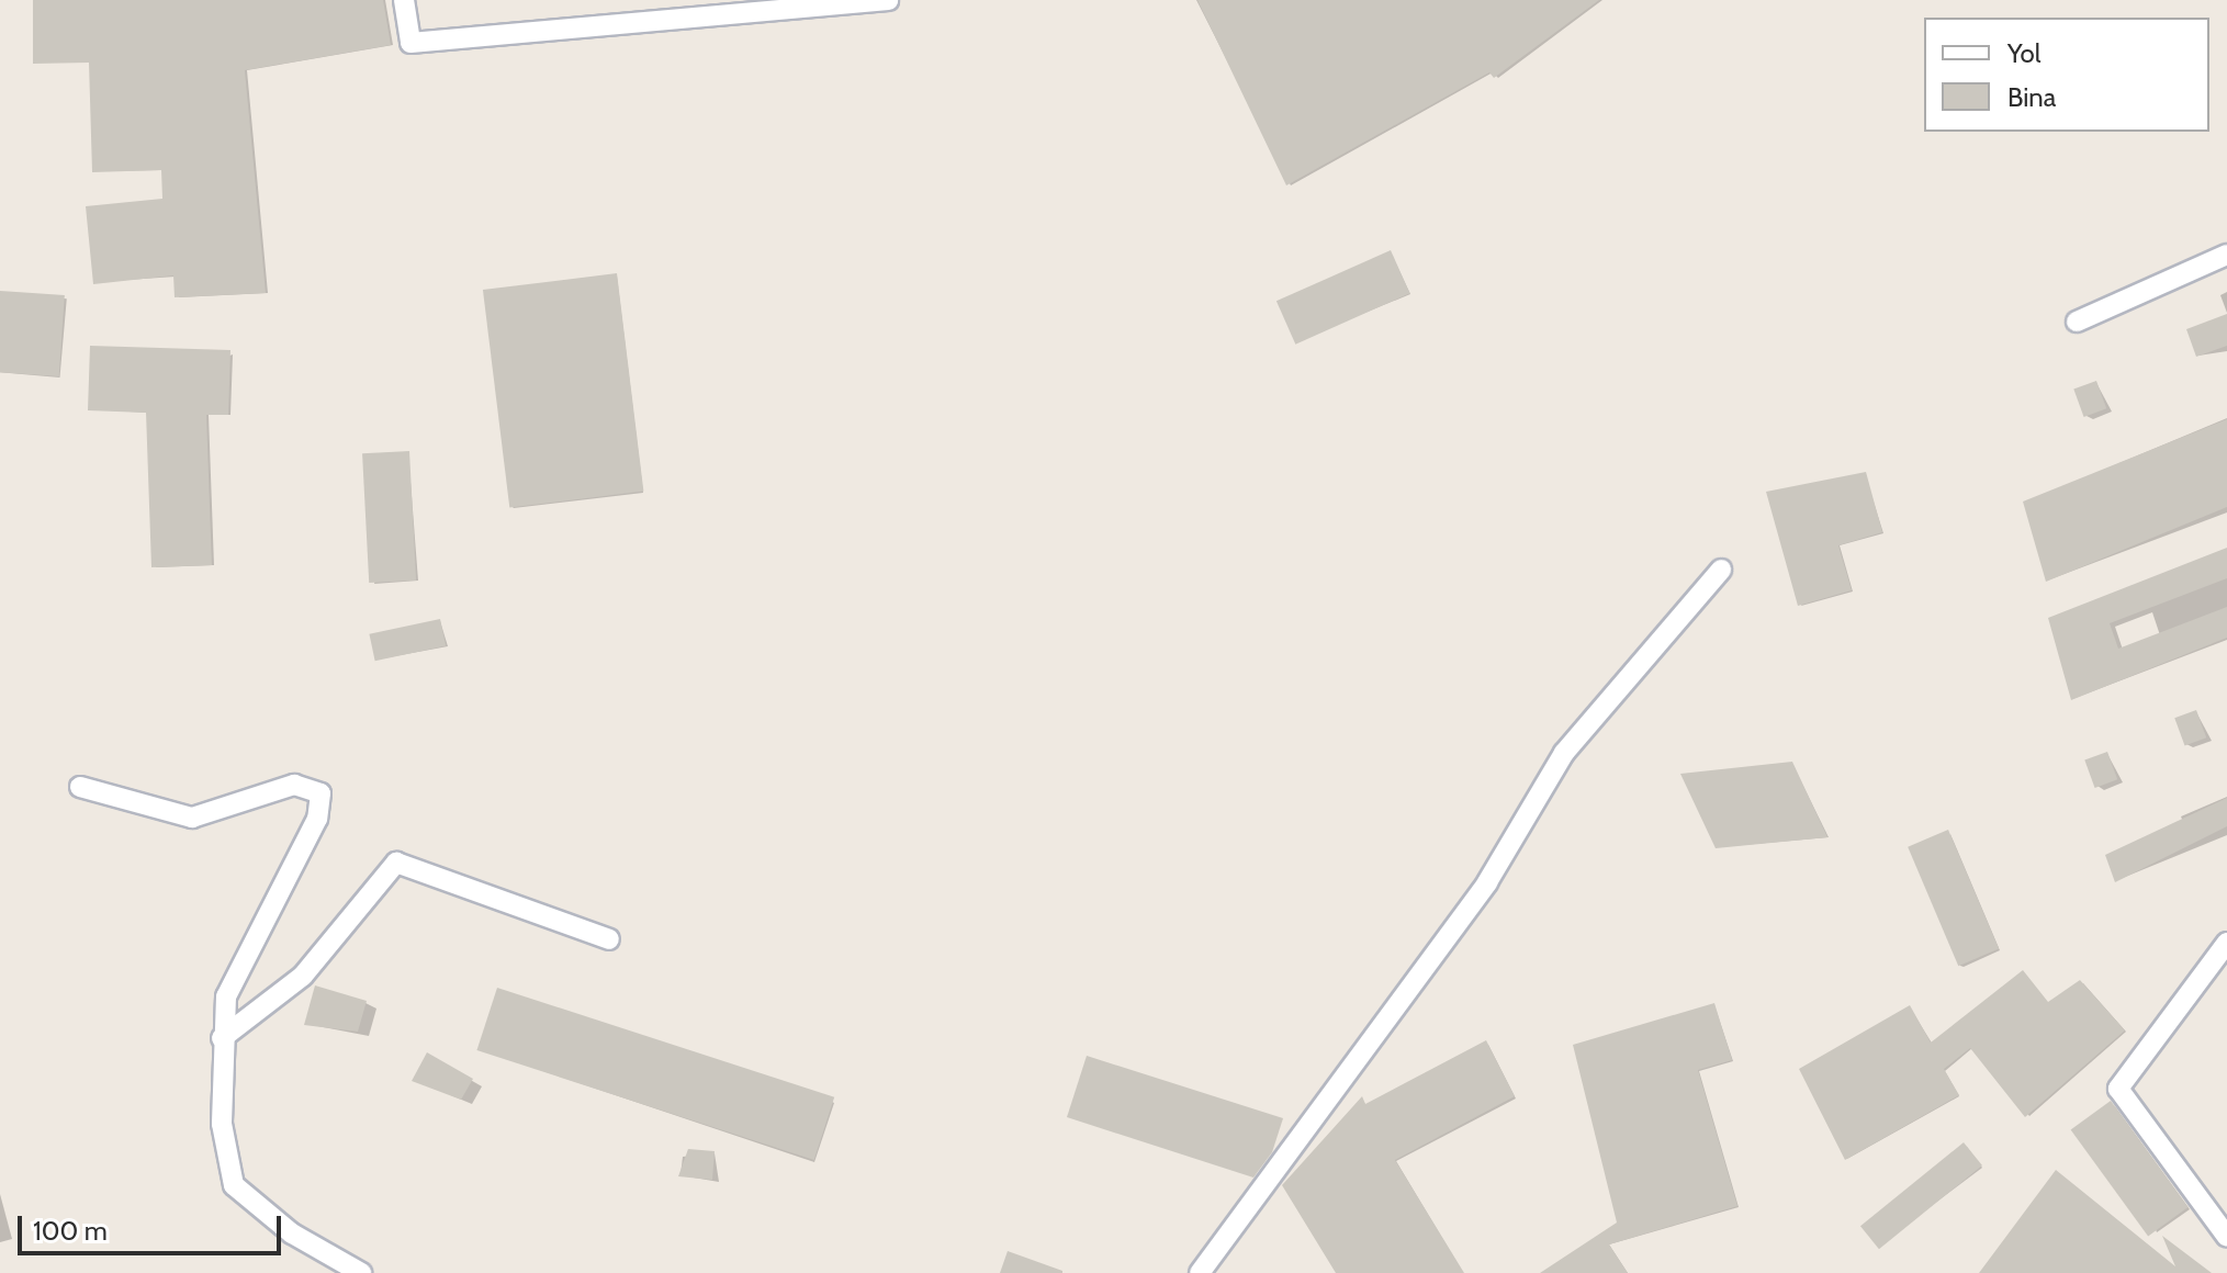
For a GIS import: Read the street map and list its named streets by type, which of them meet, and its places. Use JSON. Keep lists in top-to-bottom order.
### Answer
{
  "legend": ["Yol", "Bina"],
  "scale_bar": "100 m"
}
